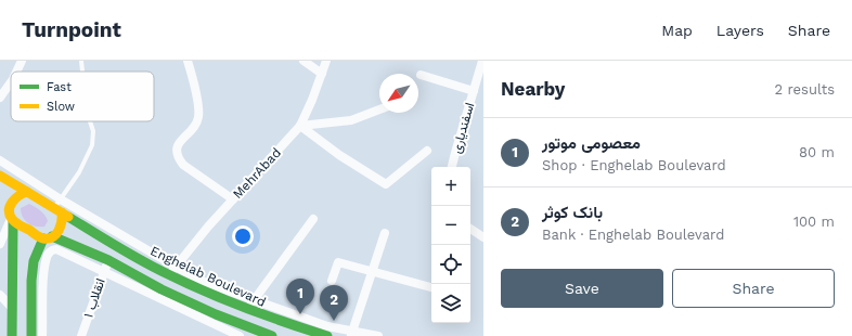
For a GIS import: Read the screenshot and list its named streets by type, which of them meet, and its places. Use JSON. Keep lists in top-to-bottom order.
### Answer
{
  "streets": {
    "main road": ["Enghelab Boulevard"],
    "street": ["اسفندیاری", "MehrAbad", "انقلاب ۱"]
  },
  "crossings": [
    ["MehrAbad", "Enghelab Boulevard"]
  ],
  "legend": ["Fast", "Slow"],
  "north": "bottom left",
  "page": {
    "header": "Turnpoint",
    "nav": ["Map", "Layers", "Share"],
    "heading": ["Nearby", "2 results"],
    "list": [
      {
        "mark": "1",
        "name": "معصومی موتور",
        "note": "Shop · Enghelab Boulevard",
        "value": "80 m"
      },
      {
        "mark": "2",
        "name": "بانک کوثر",
        "note": "Bank · Enghelab Boulevard",
        "value": "100 m"
      }
    ],
    "map_buttons": ["+", "−"],
    "buttons": ["Save", "Share"],
    "pins": ["1", "2"]
  }
}
